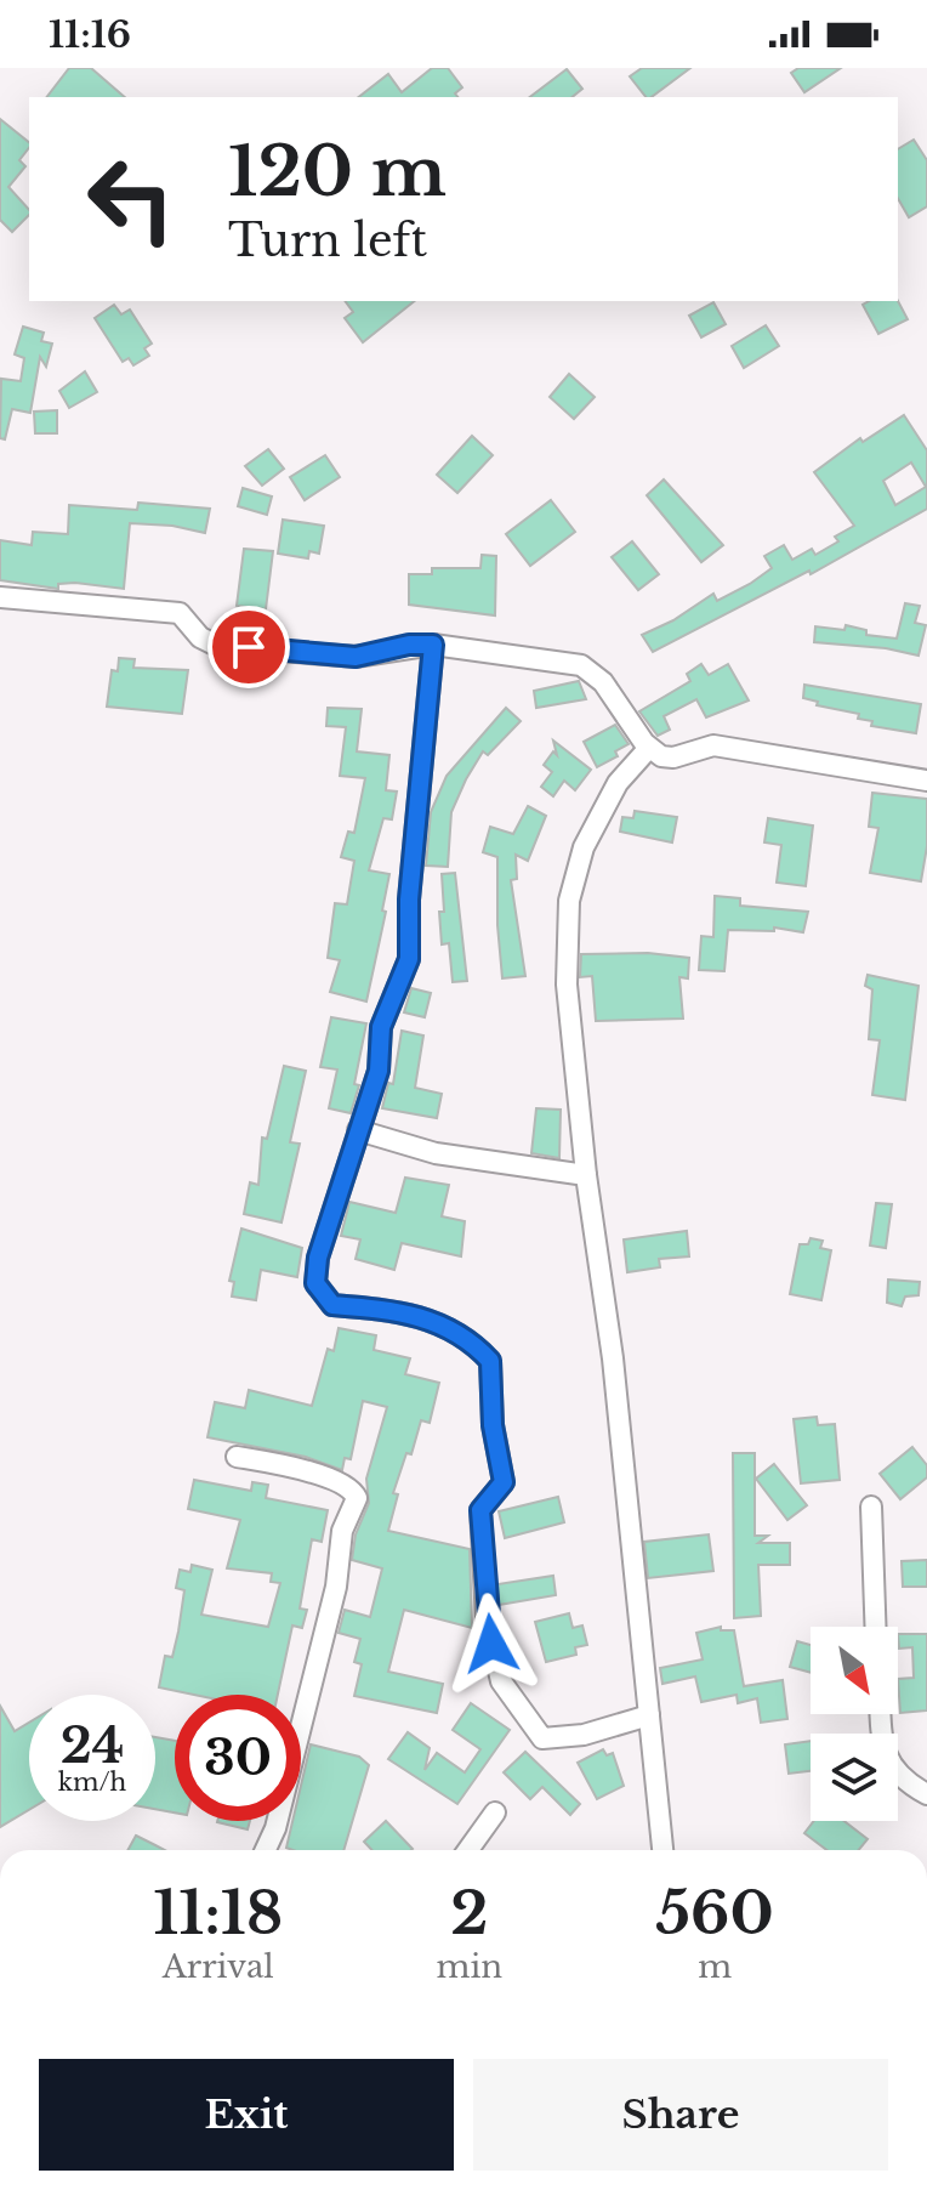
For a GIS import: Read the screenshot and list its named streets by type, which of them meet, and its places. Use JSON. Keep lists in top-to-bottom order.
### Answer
{
  "north": "bottom right",
  "page": {
    "status": "11:16",
    "turn": ["120 m", "Turn left"],
    "speed": "24 km/h",
    "limit": "30",
    "eta": [
      "11:18",
      "Arrival",
      "2",
      "min",
      "560",
      "m"
    ],
    "buttons": ["Exit", "Share"]
  }
}
